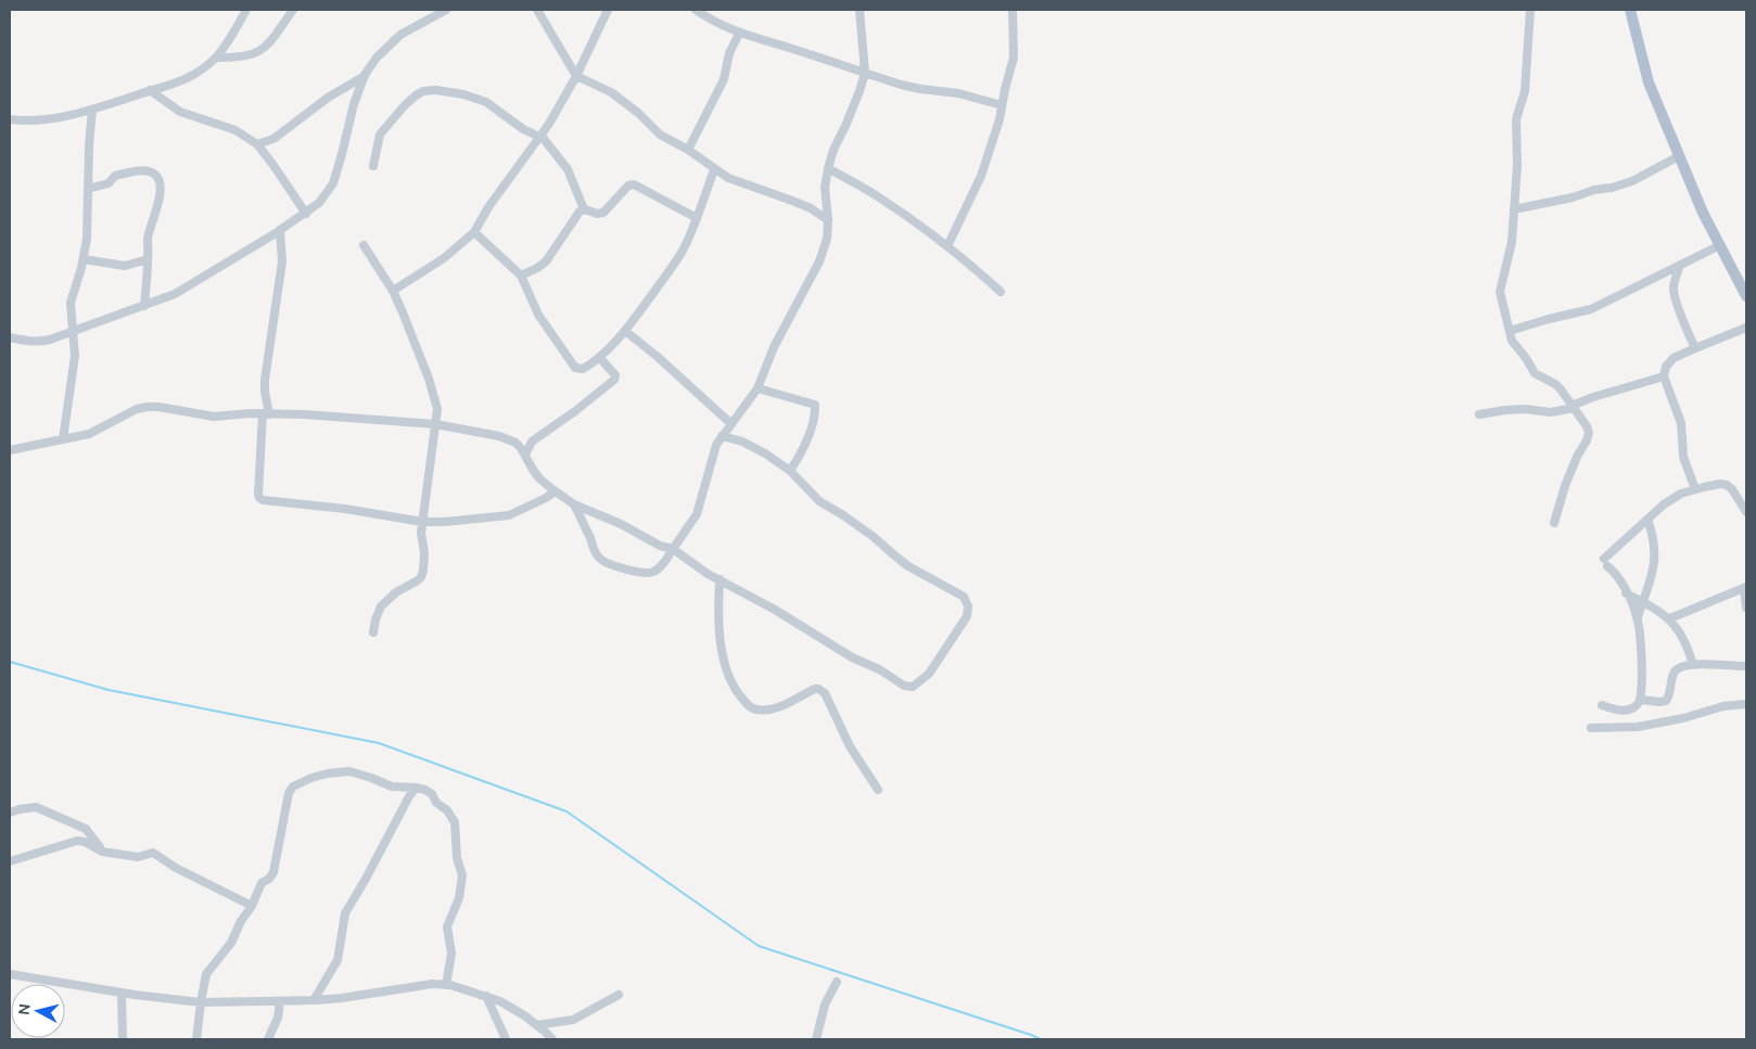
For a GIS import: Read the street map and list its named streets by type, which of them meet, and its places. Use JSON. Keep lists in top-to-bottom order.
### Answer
{
  "north": "left"
}
